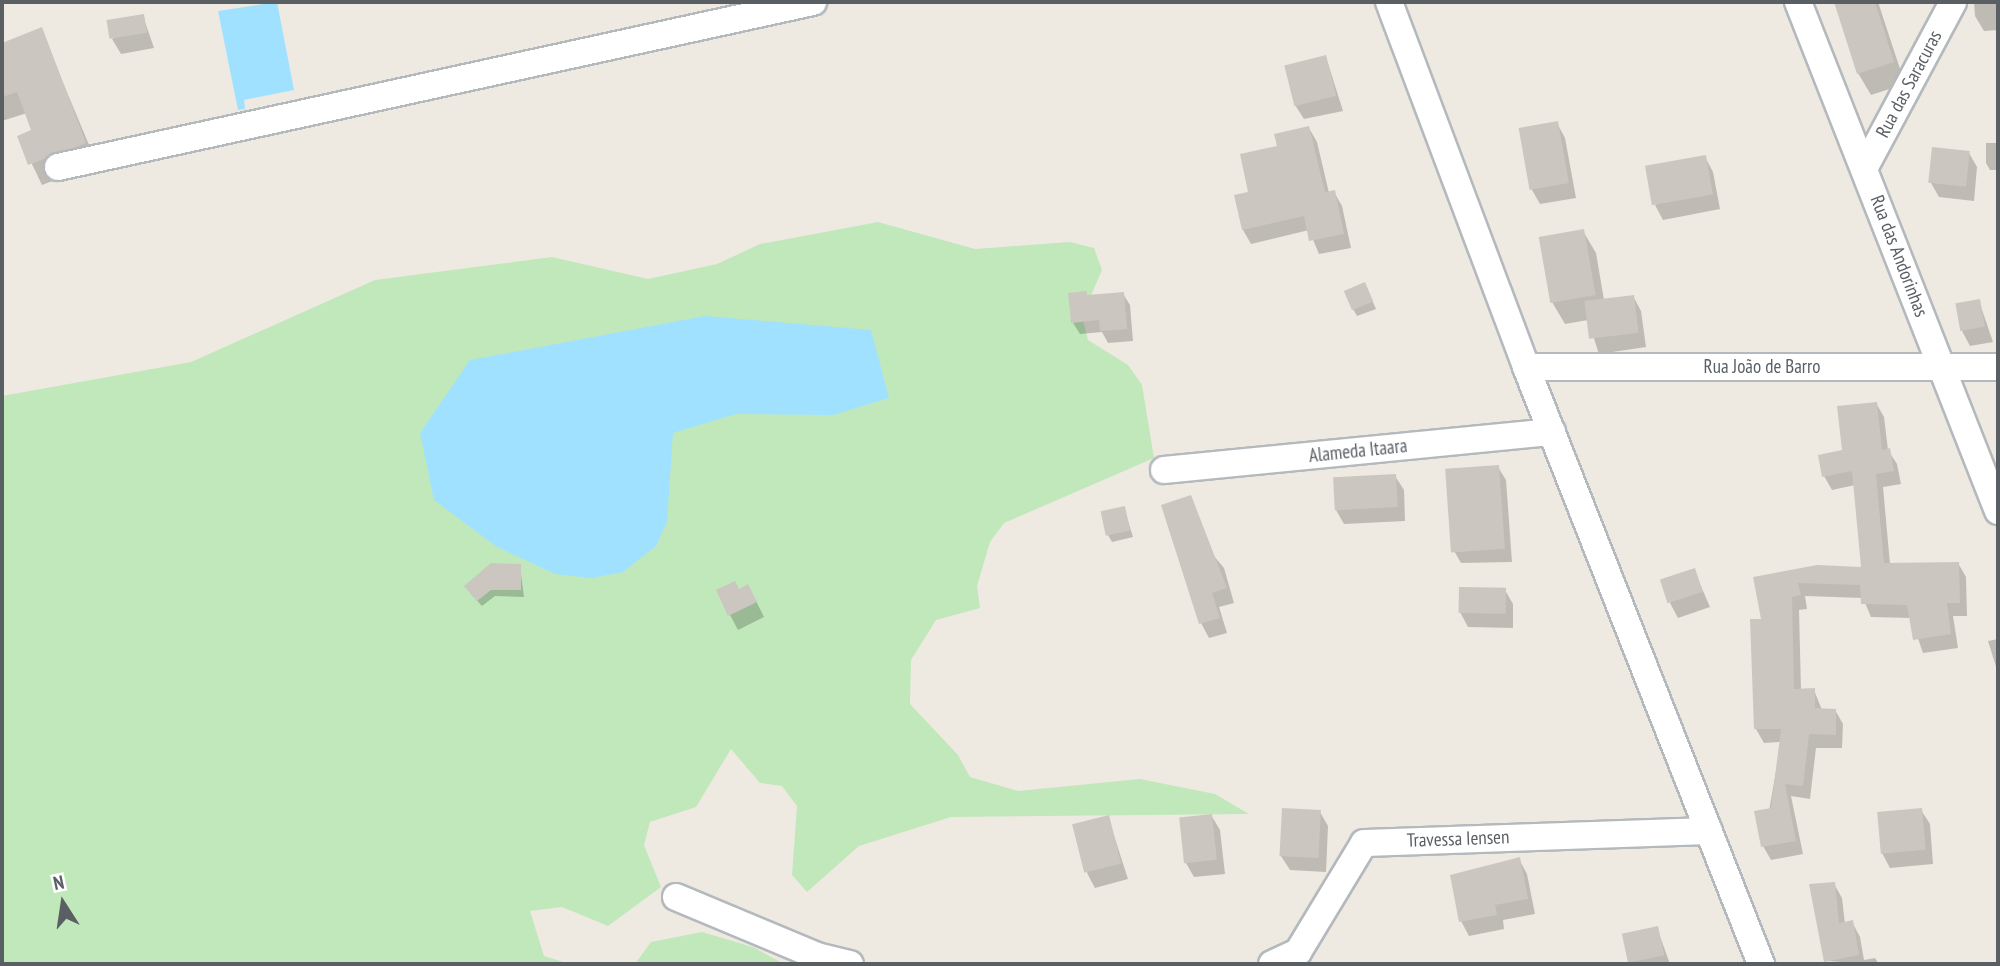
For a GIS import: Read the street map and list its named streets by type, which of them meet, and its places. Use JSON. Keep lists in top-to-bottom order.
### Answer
{
  "streets": {
    "street": [
      "Rua das Saracuras",
      "Rua das Andorinhas",
      "Rua João de Barro",
      "Alameda Itaara",
      "Travessa Iensen"
    ]
  },
  "crossings": [
    ["Rua das Saracuras", "Rua das Andorinhas"],
    ["Rua das Andorinhas", "Rua João de Barro"]
  ],
  "north": "top"
}
